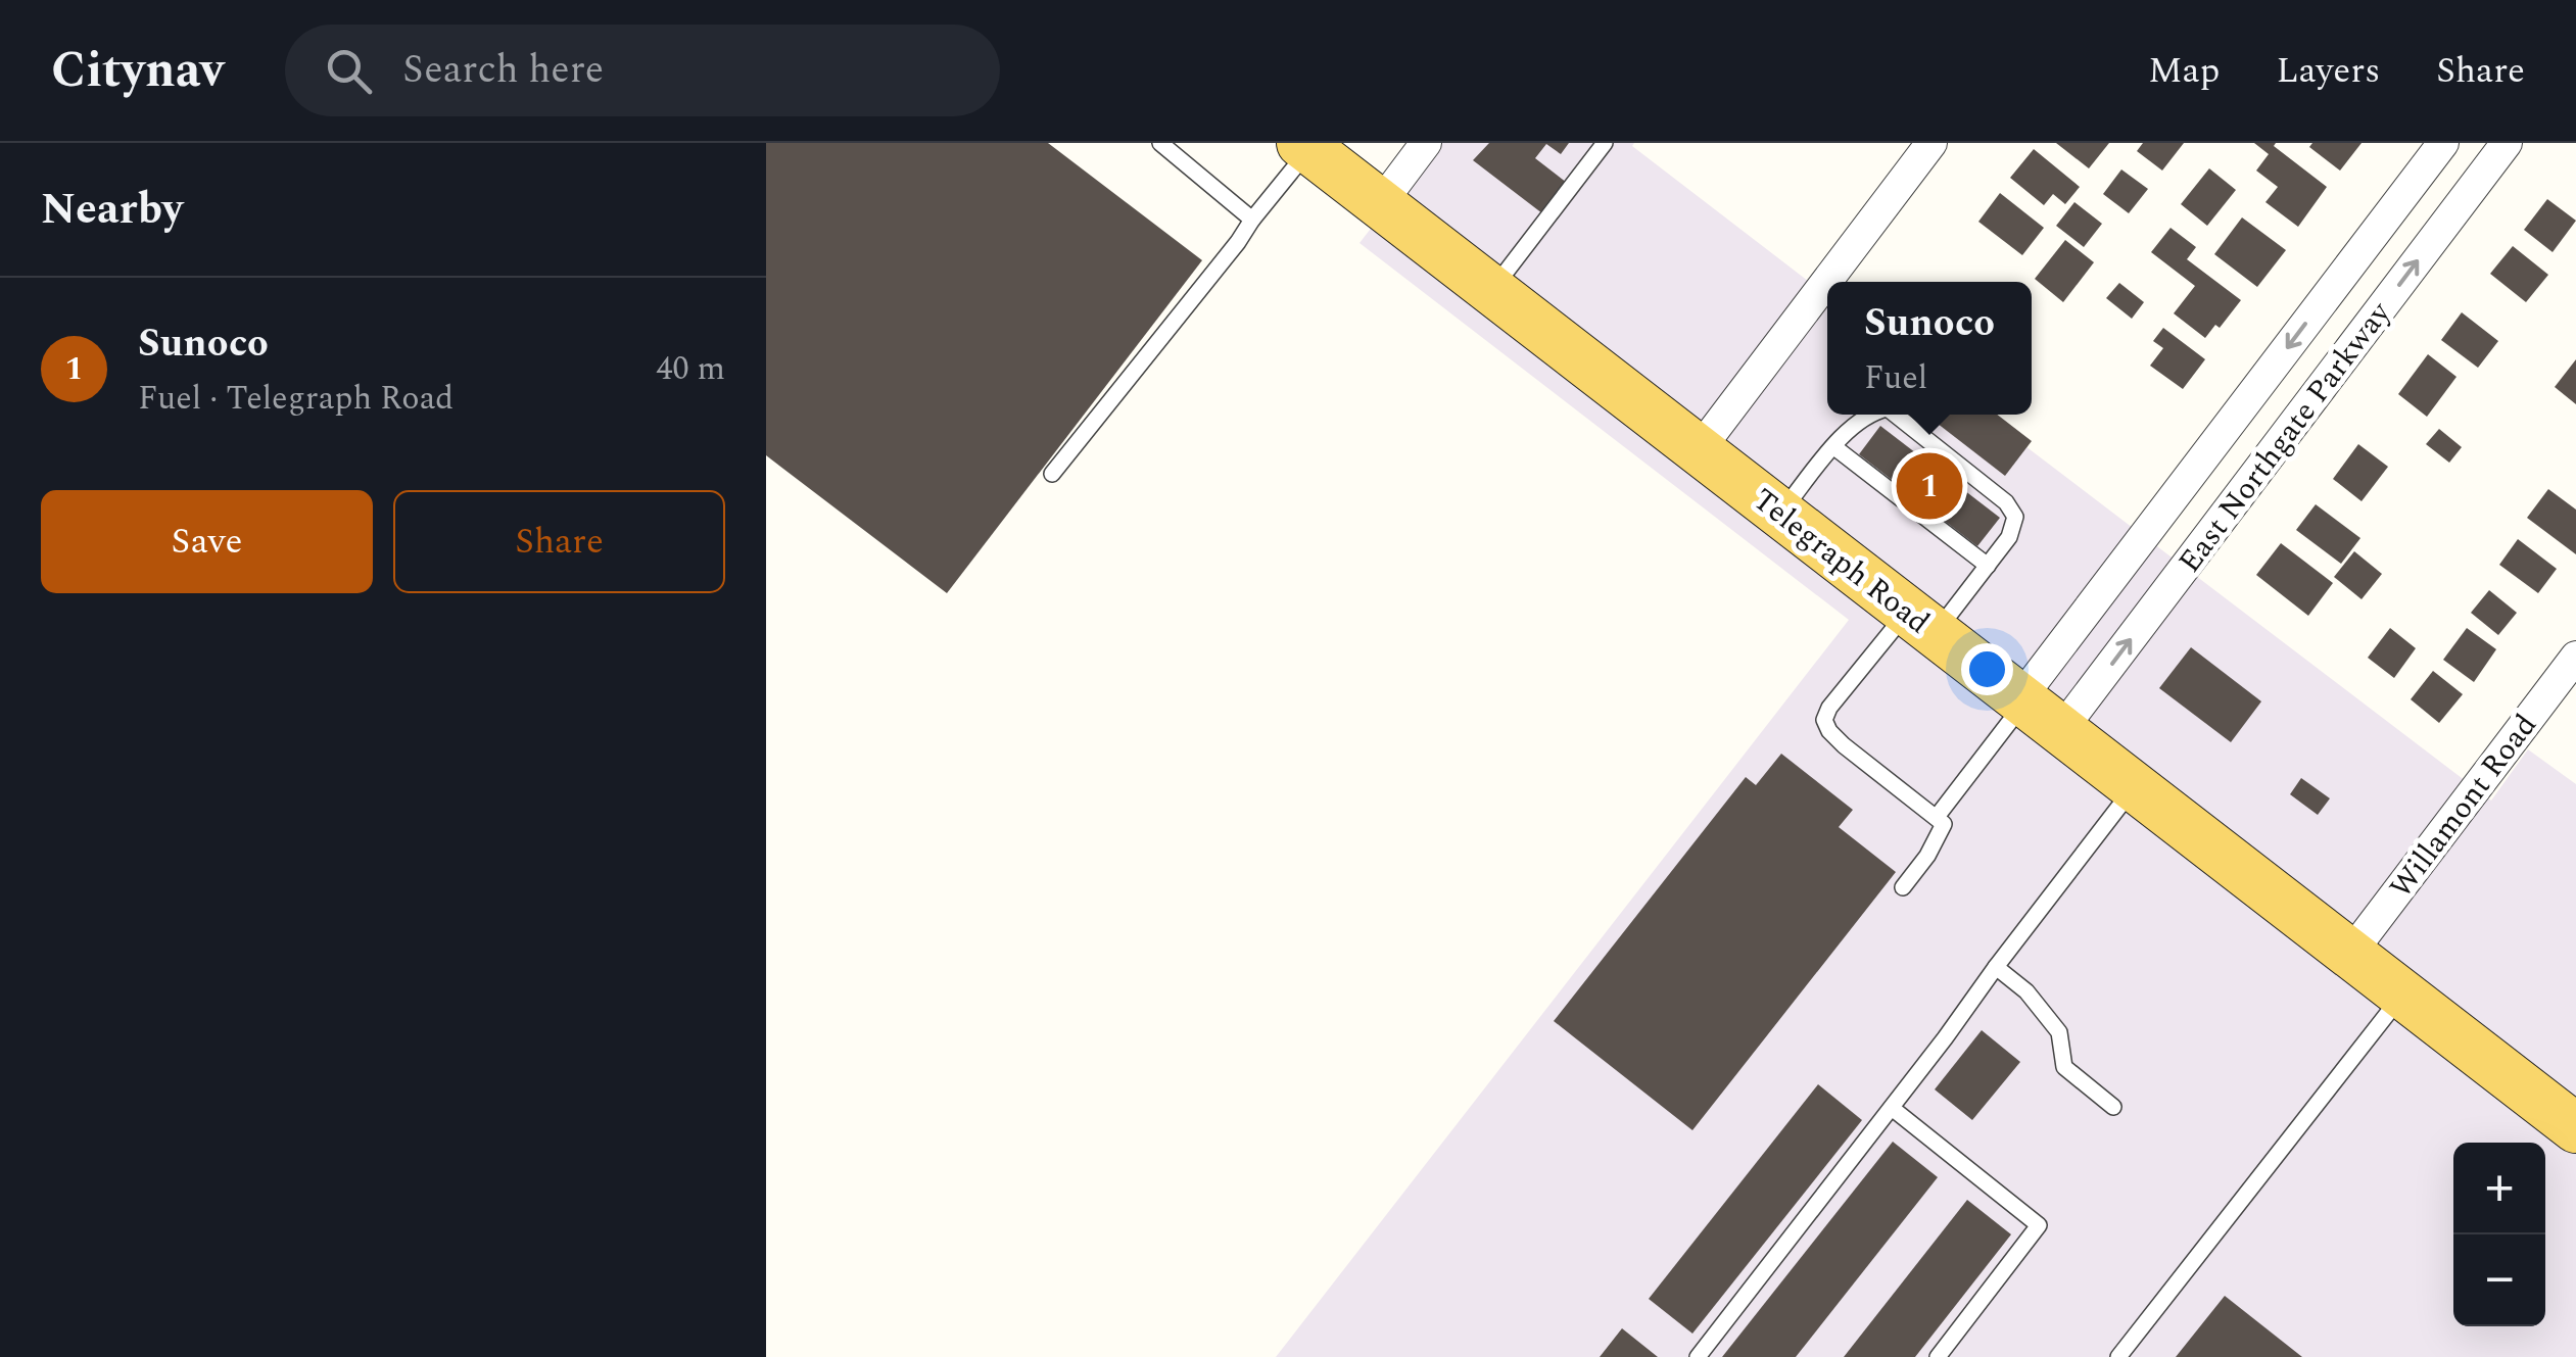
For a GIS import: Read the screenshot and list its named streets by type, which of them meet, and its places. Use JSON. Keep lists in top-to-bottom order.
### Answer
{
  "streets": {
    "main road": ["Telegraph Road"],
    "street": ["East Northgate Parkway", "Willamont Road"]
  },
  "crossings": [
    ["East Northgate Parkway", "Telegraph Road"],
    ["Telegraph Road", "Willamont Road"]
  ],
  "page": {
    "header": "Citynav",
    "search": "Search here",
    "nav": ["Map", "Layers", "Share"],
    "heading": "Nearby",
    "list": [
      {
        "mark": "1",
        "name": "Sunoco",
        "note": "Fuel · Telegraph Road",
        "value": "40 m"
      }
    ],
    "popup": ["Sunoco", "Fuel"],
    "pins": "1",
    "buttons": ["Save", "Share"],
    "map_buttons": ["+", "−"]
  }
}
